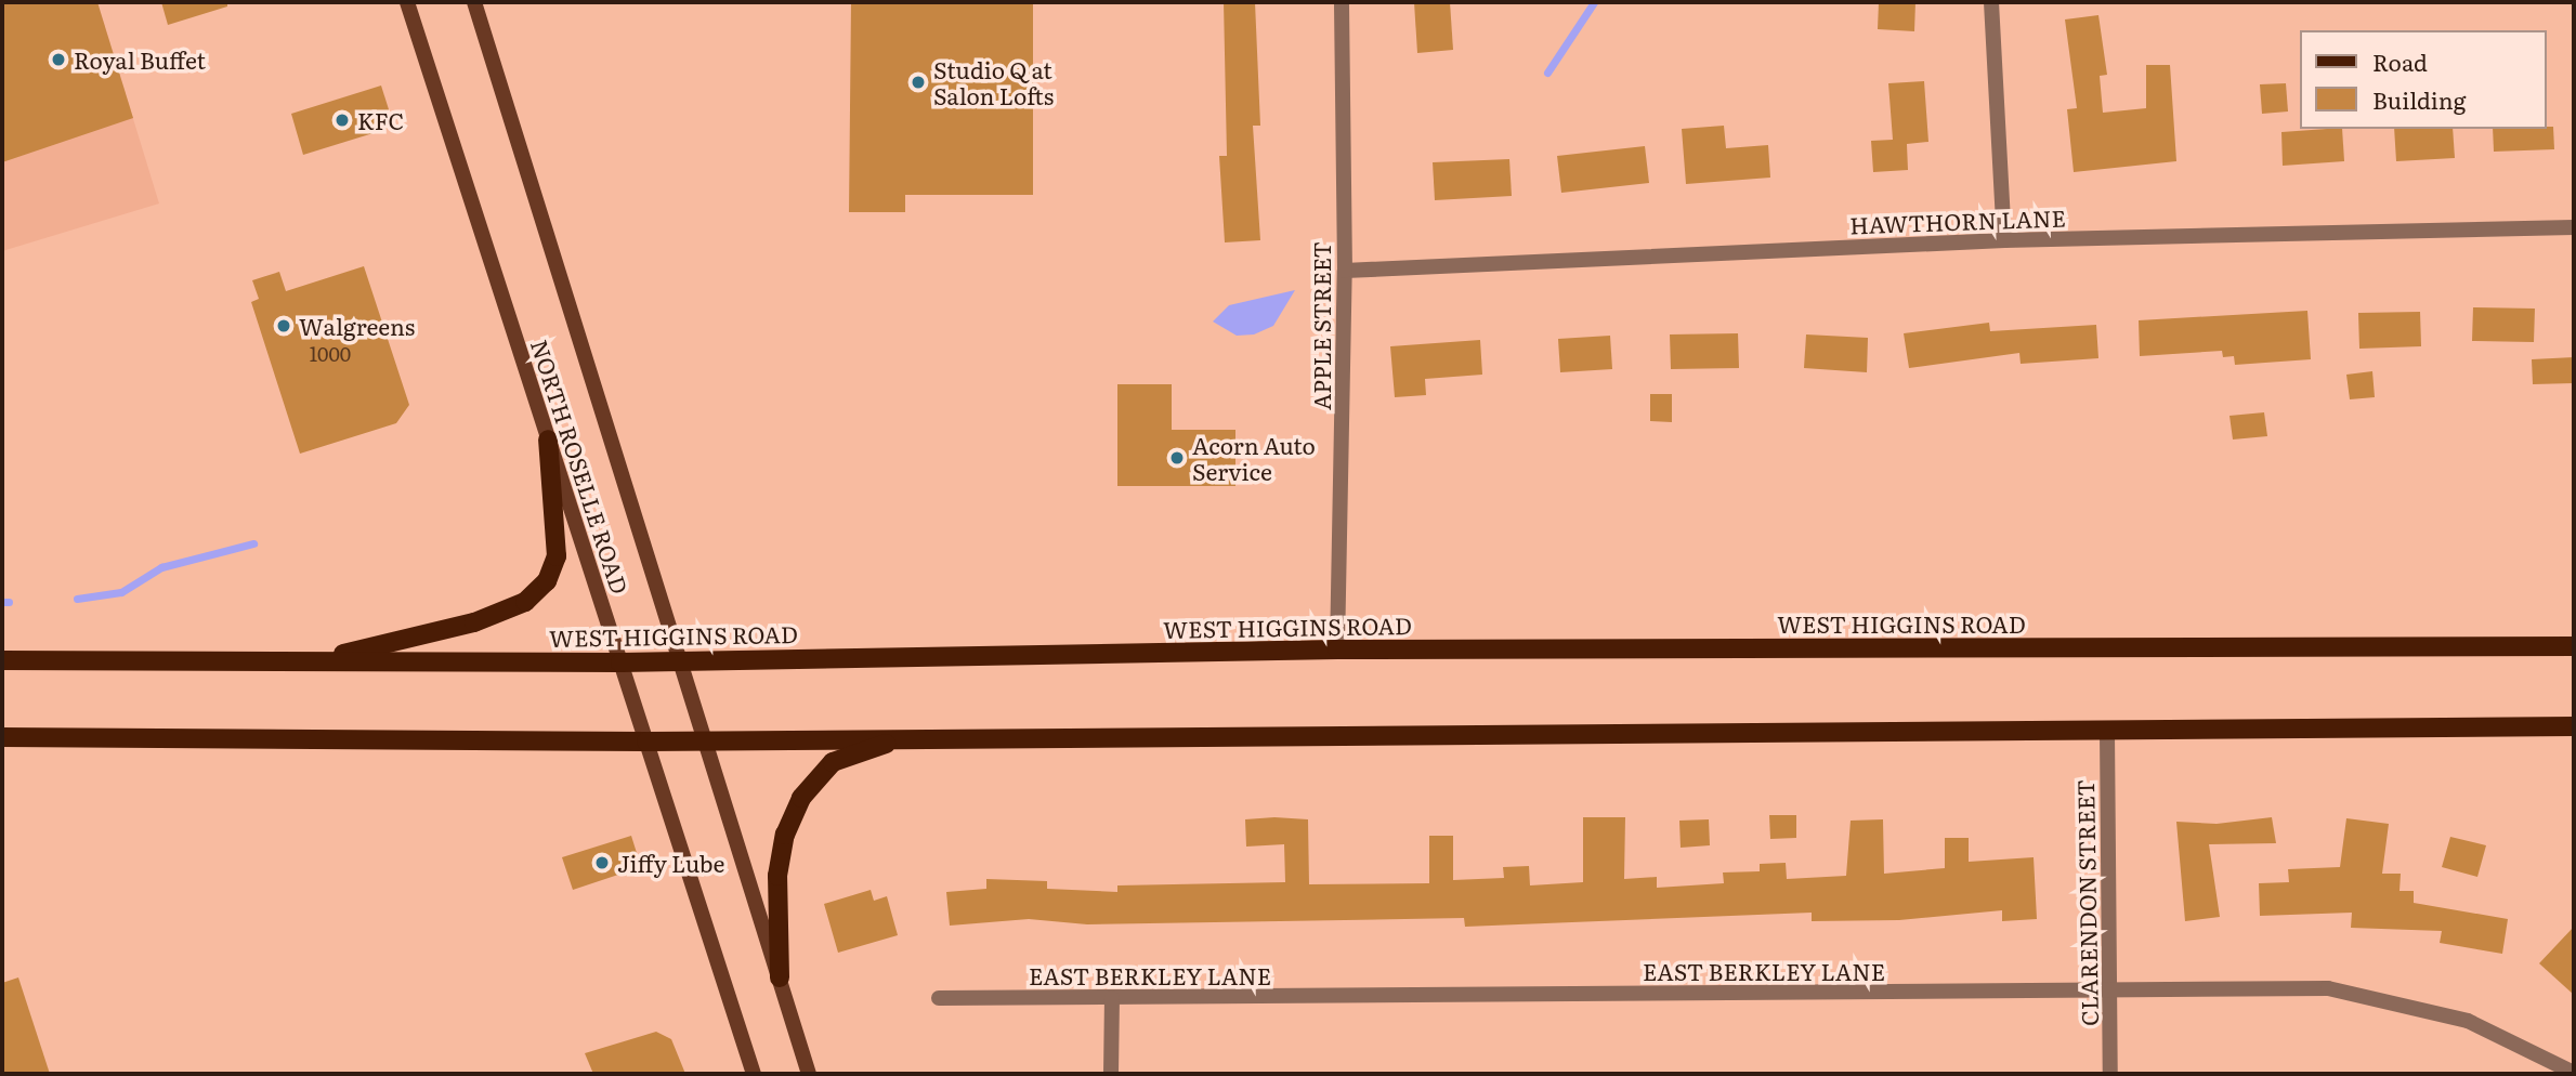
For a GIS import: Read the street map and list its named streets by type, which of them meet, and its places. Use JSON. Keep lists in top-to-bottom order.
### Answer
{
  "streets": {
    "main road": ["NORTH ROSELLE ROAD", "WEST HIGGINS ROAD"],
    "street": [
      "HAWTHORN LANE",
      "APPLE STREET",
      "CLARENDON STREET",
      "EAST BERKLEY LANE"
    ]
  },
  "crossings": [
    ["HAWTHORN LANE", "APPLE STREET"],
    ["APPLE STREET", "WEST HIGGINS ROAD"],
    ["NORTH ROSELLE ROAD", "WEST HIGGINS ROAD"],
    ["CLARENDON STREET", "EAST BERKLEY LANE"]
  ],
  "places": [
    "Royal Buffet",
    "Studio Q at Salon Lofts",
    "KFC",
    "Walgreens",
    "Acorn Auto Service",
    "Jiffy Lube"
  ],
  "house_numbers": ["1000"],
  "legend": ["Road", "Building"]
}
